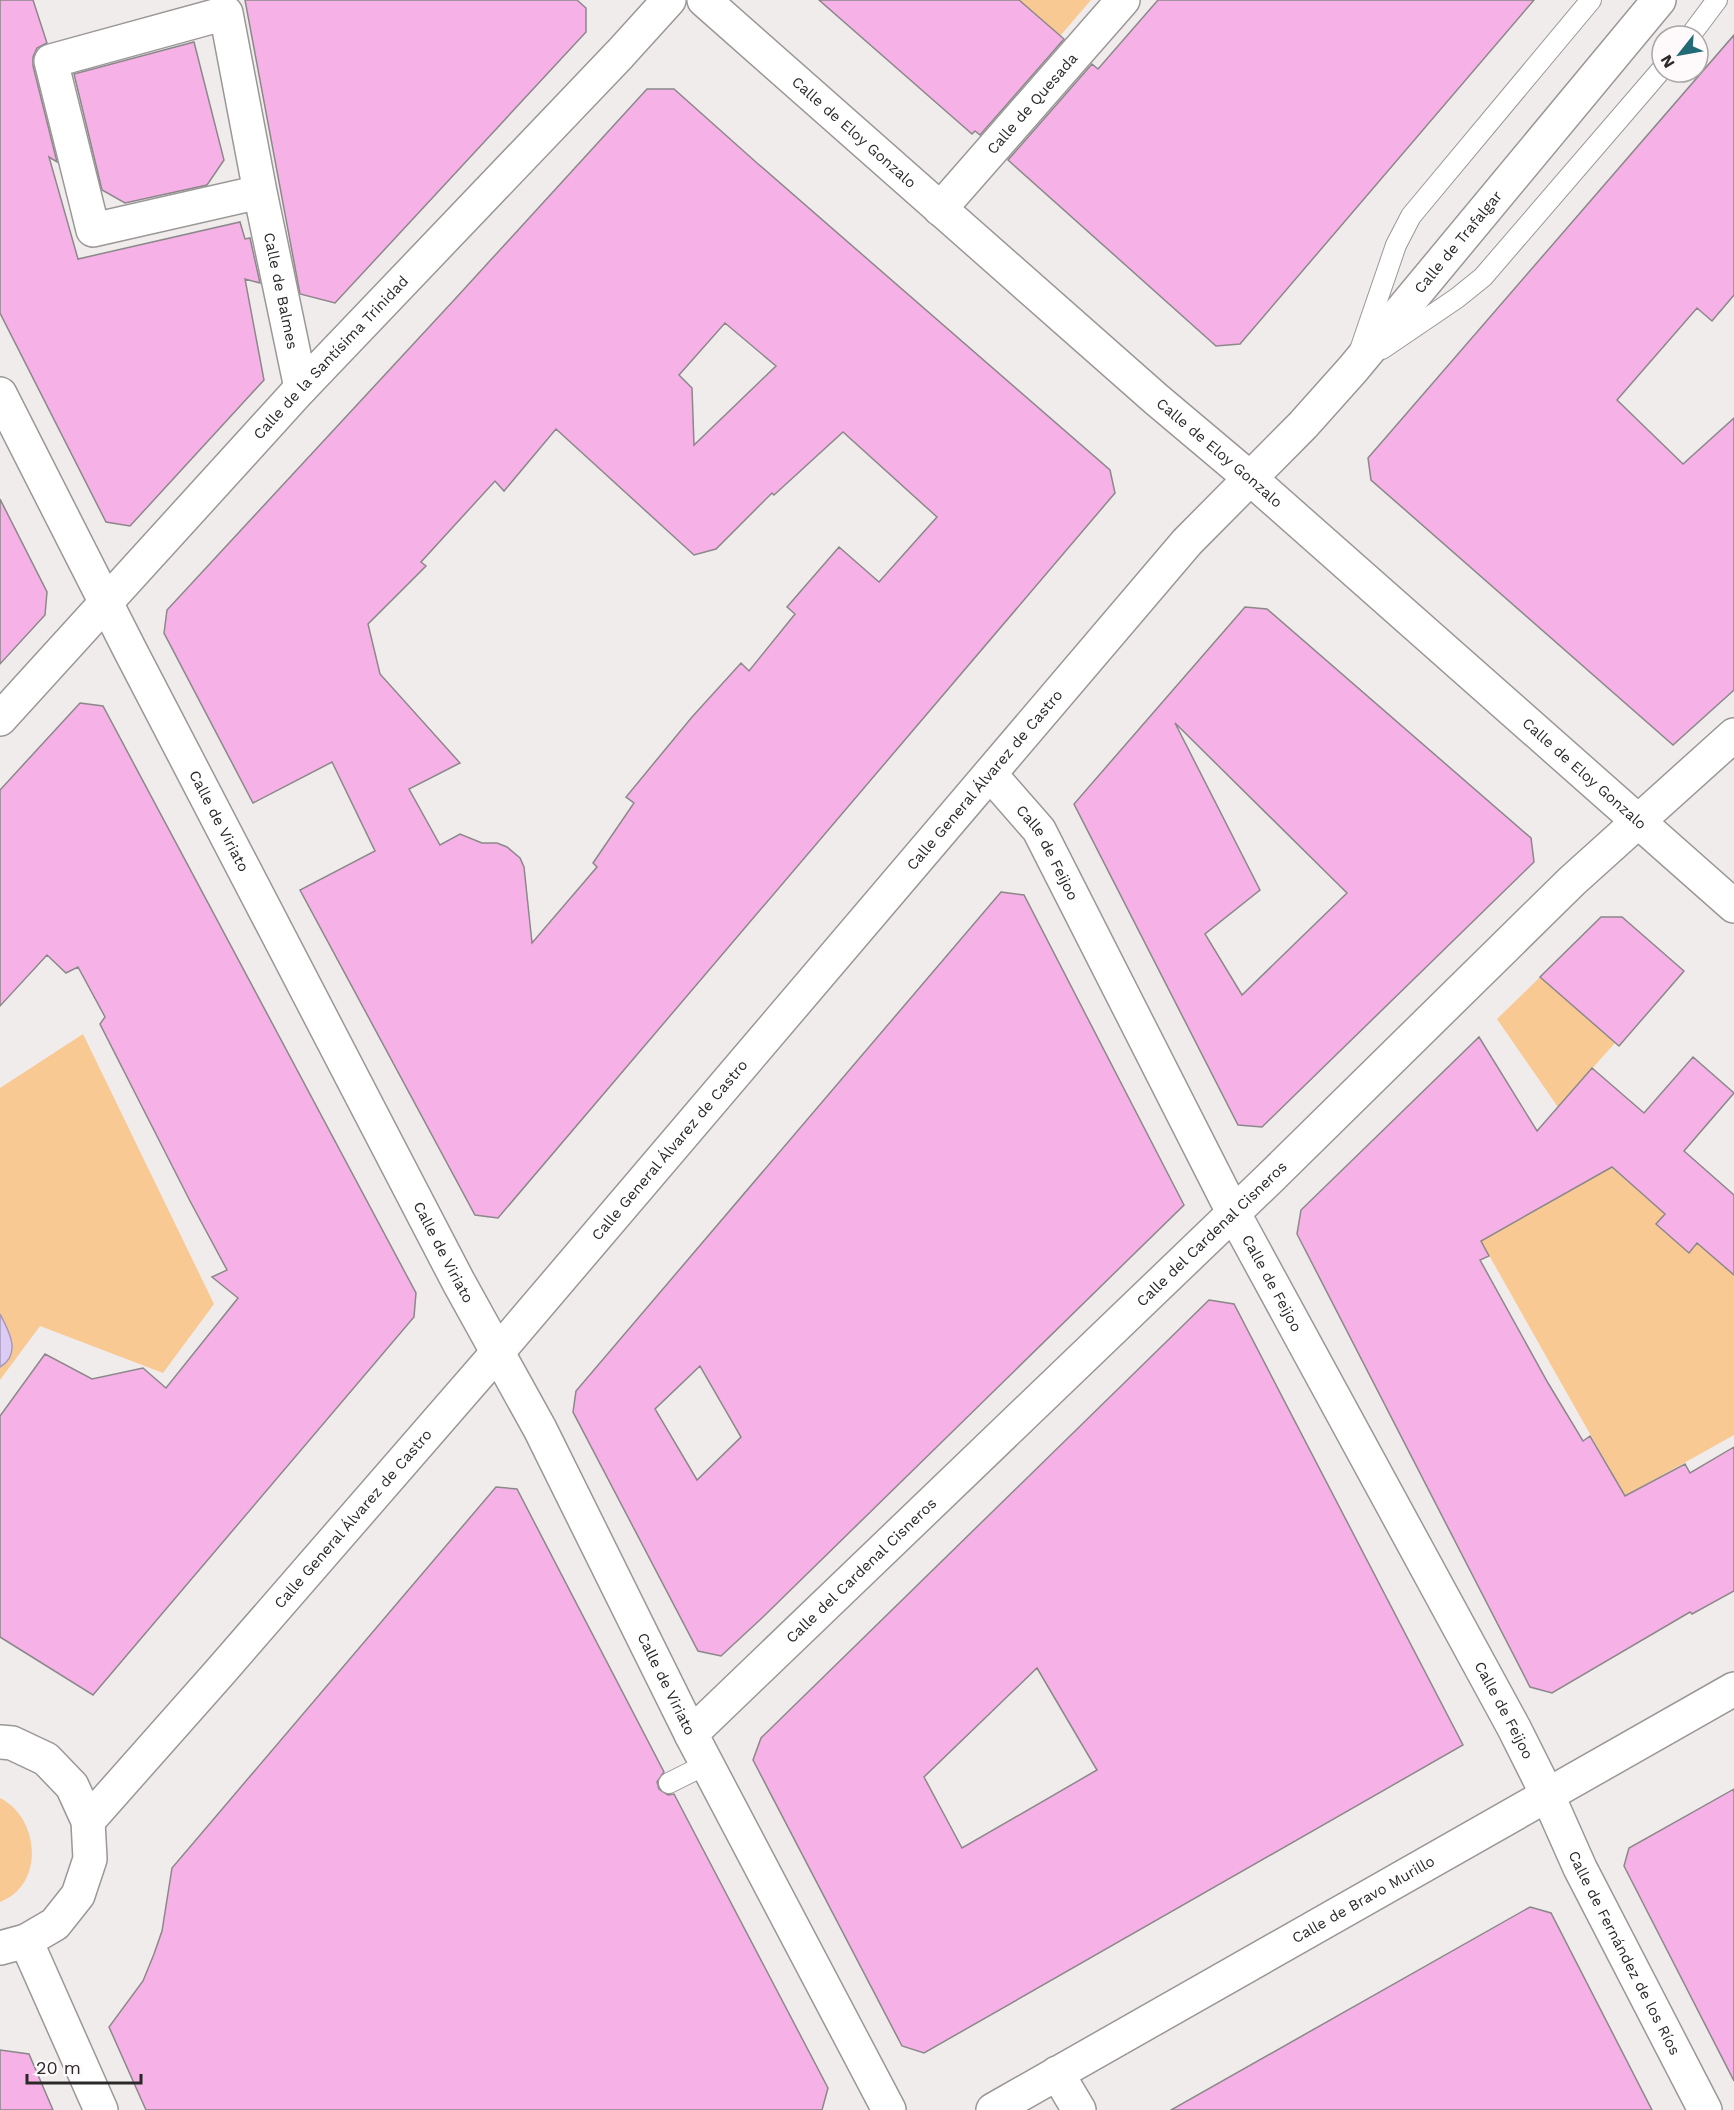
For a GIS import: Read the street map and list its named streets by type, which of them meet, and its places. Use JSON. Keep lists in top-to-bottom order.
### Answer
{
  "streets": {
    "street": [
      "Calle de Quesada",
      "Calle de Eloy Gonzalo",
      "Calle de Trafalgar",
      "Calle de Balmes",
      "Calle de la Santísima Trinidad",
      "Calle General Álvarez de Castro",
      "Calle de Viriato",
      "Calle de Feijoo",
      "Calle del Cardenal Cisneros",
      "Calle de Bravo Murillo",
      "Calle de Fernández de los Ríos"
    ]
  },
  "crossings": [
    ["Calle de Quesada", "Calle de Eloy Gonzalo"],
    ["Calle de Eloy Gonzalo", "Calle de Trafalgar"],
    ["Calle de Eloy Gonzalo", "Calle General Álvarez de Castro"],
    ["Calle de Eloy Gonzalo", "Calle del Cardenal Cisneros"],
    ["Calle de Trafalgar", "Calle General Álvarez de Castro"],
    ["Calle de Balmes", "Calle de la Santísima Trinidad"],
    ["Calle de la Santísima Trinidad", "Calle de Viriato"],
    ["Calle General Álvarez de Castro", "Calle de Viriato"],
    ["Calle General Álvarez de Castro", "Calle de Feijoo"],
    ["Calle de Viriato", "Calle del Cardenal Cisneros"],
    ["Calle de Feijoo", "Calle del Cardenal Cisneros"],
    ["Calle de Feijoo", "Calle de Bravo Murillo"],
    ["Calle de Feijoo", "Calle de Fernández de los Ríos"],
    ["Calle de Bravo Murillo", "Calle de Fernández de los Ríos"]
  ],
  "scale_bar": "20 m",
  "north": "bottom left"
}
